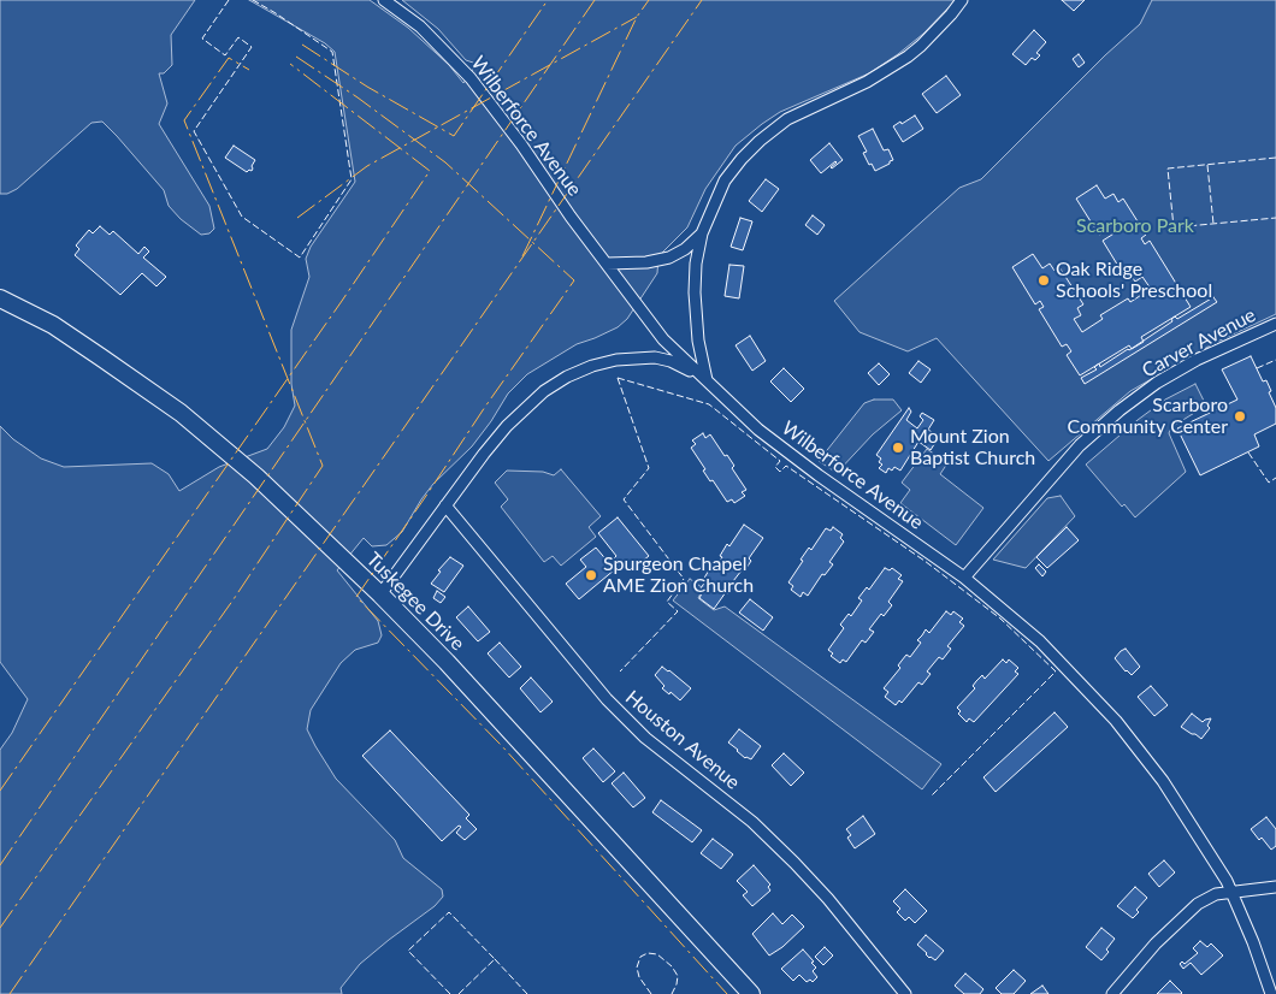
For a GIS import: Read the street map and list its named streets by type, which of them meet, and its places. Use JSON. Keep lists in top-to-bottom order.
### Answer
{
  "streets": {
    "street": [
      "Wilberforce Avenue",
      "Carver Avenue",
      "Tuskegee Drive",
      "Houston Avenue"
    ]
  },
  "crossings": [
    ["Wilberforce Avenue", "Carver Avenue"]
  ],
  "parks": ["Scarboro Park"],
  "places": [
    "Oak Ridge Schools' Preschool",
    "Scarboro Community Center",
    "Mount Zion Baptist Church",
    "Spurgeon Chapel AME Zion Church"
  ]
}
